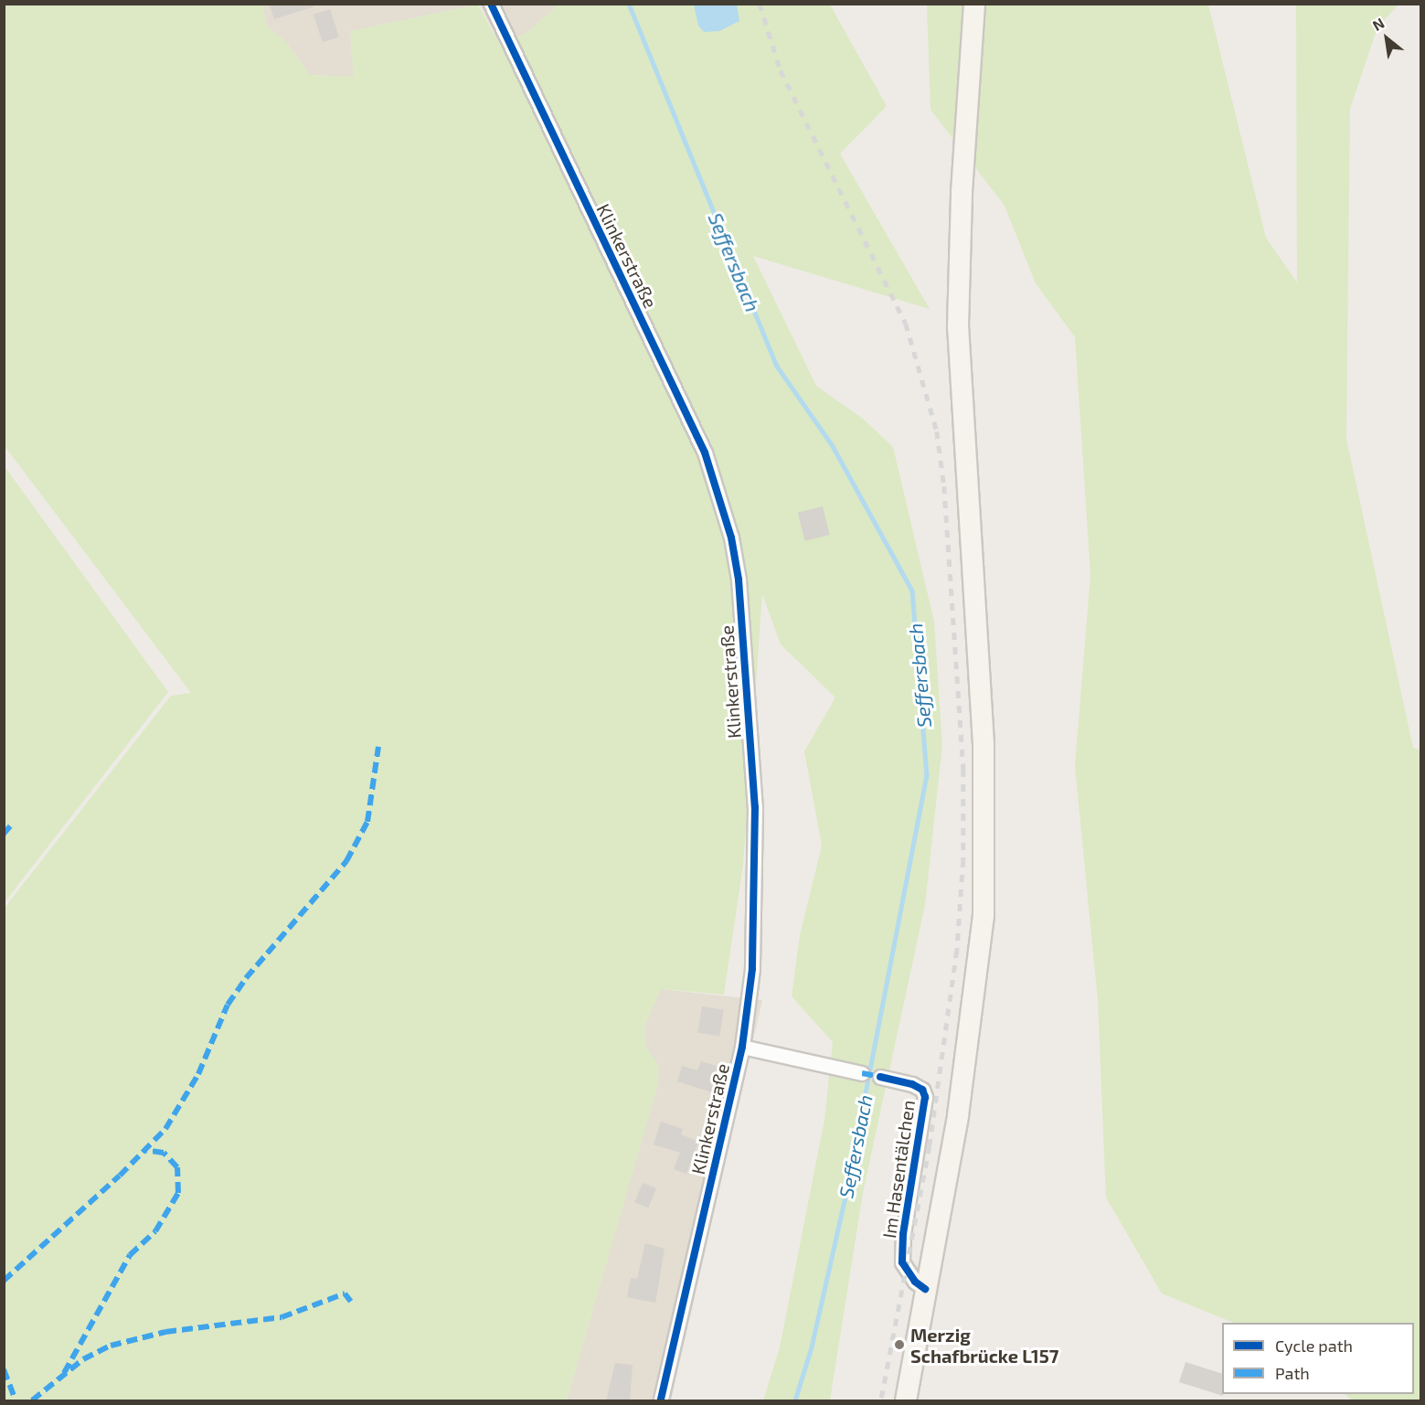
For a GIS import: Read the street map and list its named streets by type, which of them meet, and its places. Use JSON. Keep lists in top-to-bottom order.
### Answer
{
  "streets": {
    "street": ["Klinkerstraße", "Im Hasentälchen"]
  },
  "water": ["Seffersbach"],
  "places": ["Merzig Schafbrücke L157"],
  "legend": ["Cycle path", "Path"],
  "north": "top left"
}
